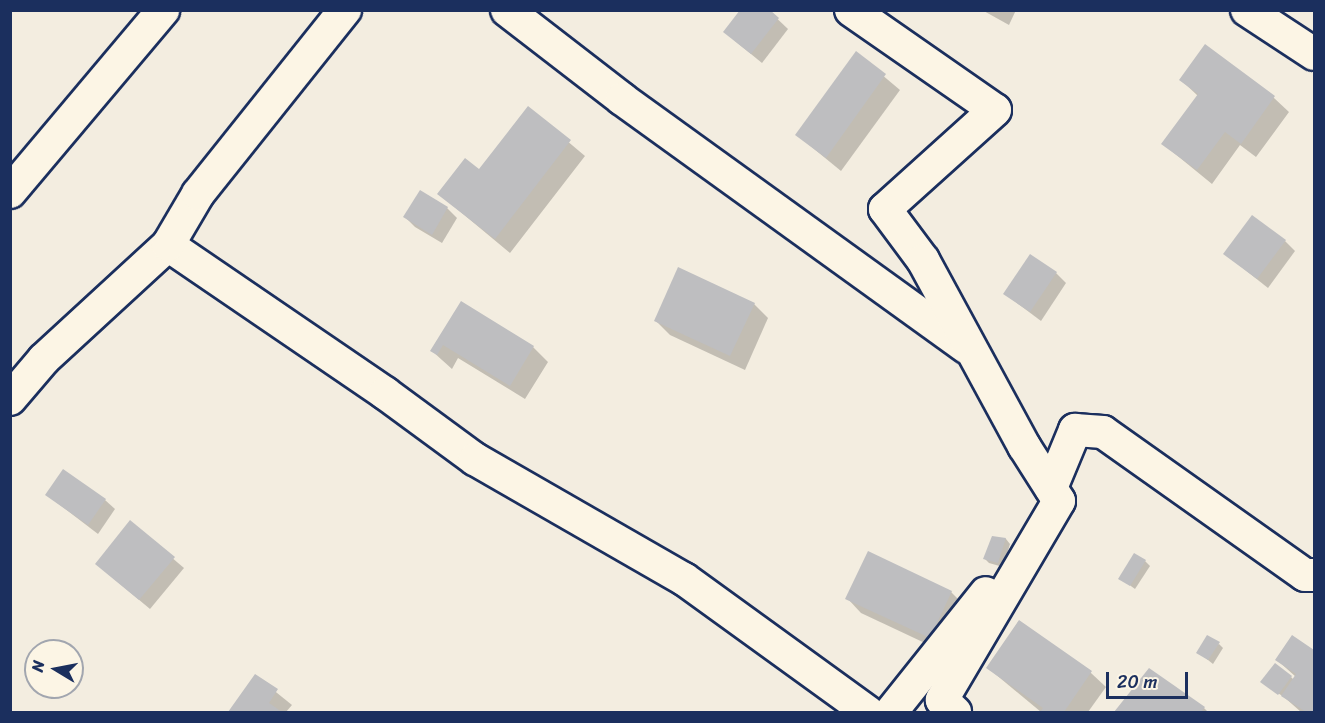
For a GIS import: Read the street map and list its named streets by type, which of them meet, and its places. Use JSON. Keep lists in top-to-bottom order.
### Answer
{
  "scale_bar": "20 m",
  "north": "left"
}
